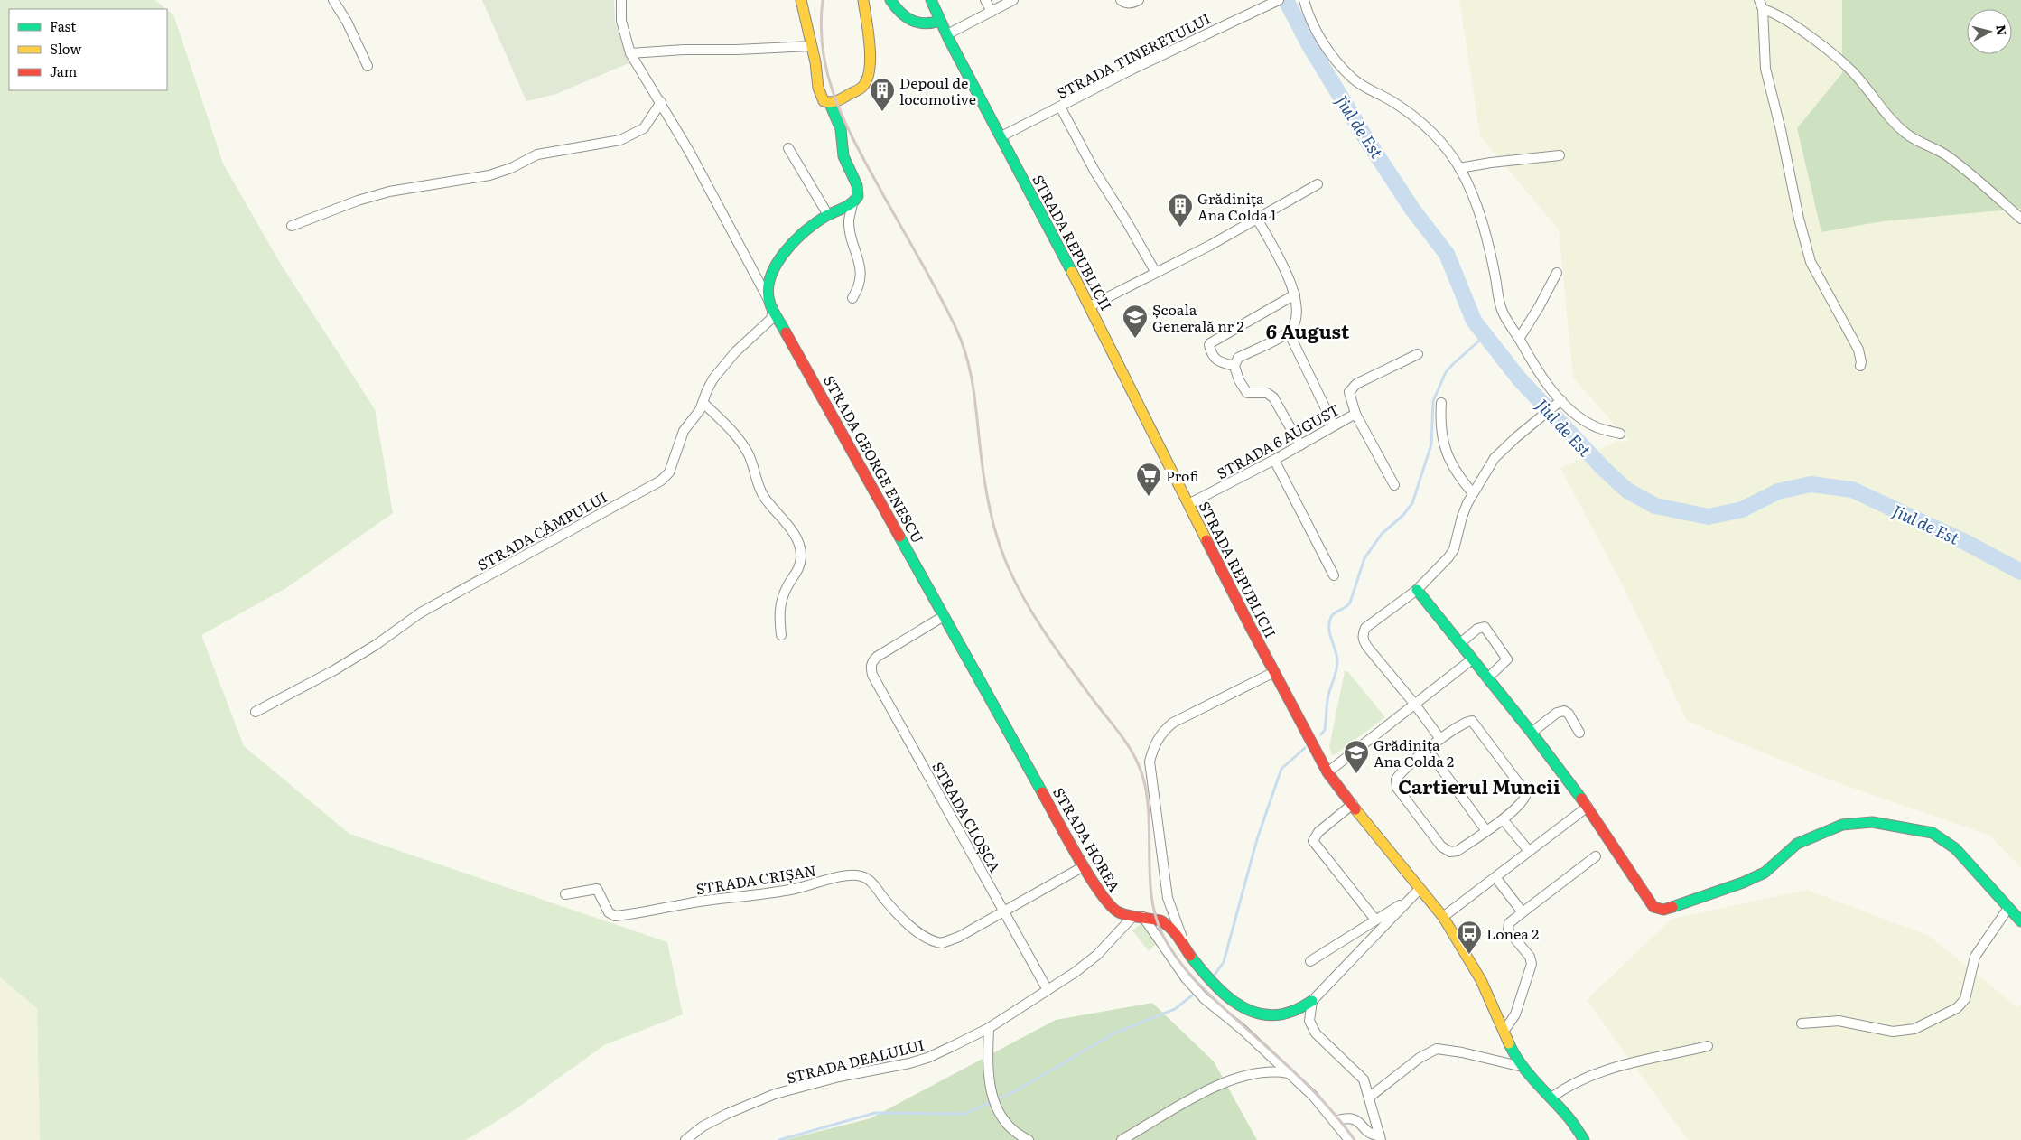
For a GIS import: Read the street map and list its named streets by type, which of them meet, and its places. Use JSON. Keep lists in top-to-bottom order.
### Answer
{
  "streets": {
    "street": [
      "STRADA TINERETULUI",
      "STRADA REPUBLICII",
      "STRADA 6 AUGUST",
      "STRADA GEORGE ENESCU",
      "STRADA CÂMPULUI",
      "STRADA CLOȘCA",
      "STRADA HOREA",
      "STRADA CRIȘAN",
      "STRADA DEALULUI"
    ]
  },
  "crossings": [
    ["STRADA TINERETULUI", "STRADA REPUBLICII"],
    ["STRADA REPUBLICII", "STRADA 6 AUGUST"],
    ["STRADA GEORGE ENESCU", "STRADA CÂMPULUI"],
    ["STRADA GEORGE ENESCU", "STRADA CLOȘCA"],
    ["STRADA GEORGE ENESCU", "STRADA HOREA"],
    ["STRADA CLOȘCA", "STRADA HOREA"],
    ["STRADA CLOȘCA", "STRADA CRIȘAN"],
    ["STRADA CLOȘCA", "STRADA DEALULUI"],
    ["STRADA HOREA", "STRADA CRIȘAN"],
    ["STRADA HOREA", "STRADA DEALULUI"]
  ],
  "districts": ["6 August", "Cartierul Muncii"],
  "water": ["Jiul de Est"],
  "places": {
    "building": ["Depoul de locomotive", "Grădinița Ana Colda 1"],
    "school or university": ["Școala Generală nr 2", "Grădinița Ana Colda 2"],
    "supermarket": ["Profi"],
    "bus stop": ["Lonea 2"]
  },
  "legend": ["Fast", "Slow", "Jam"],
  "north": "right"
}
